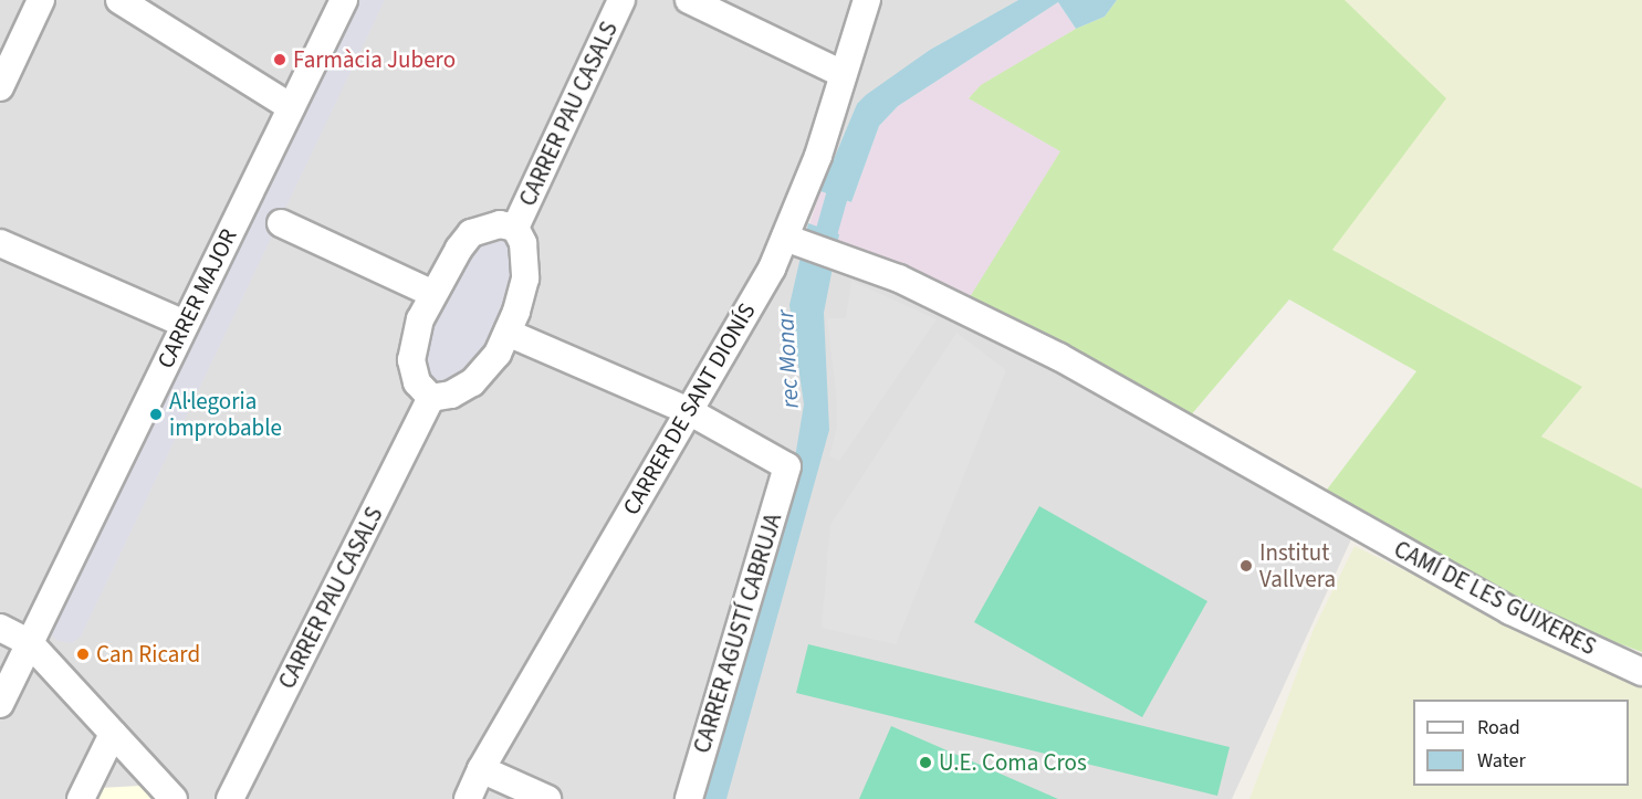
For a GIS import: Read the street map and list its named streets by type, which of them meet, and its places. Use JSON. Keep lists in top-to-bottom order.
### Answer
{
  "streets": {
    "street": [
      "CARRER PAU CASALS",
      "CARRER MAJOR",
      "CARRER DE SANT DIONÍS",
      "CAMÍ DE LES GUIXERES",
      "CARRER AGUSTÍ CABRUJA"
    ]
  },
  "crossings": [
    ["CARRER DE SANT DIONÍS", "CAMÍ DE LES GUIXERES"],
    ["CARRER DE SANT DIONÍS", "CARRER AGUSTÍ CABRUJA"]
  ],
  "water": ["rec Monar"],
  "places": [
    "Farmàcia Jubero",
    "Al·legoria improbable",
    "Institut Vallvera",
    "Can Ricard",
    "U.E. Coma Cros"
  ],
  "legend": ["Road", "Water"]
}
